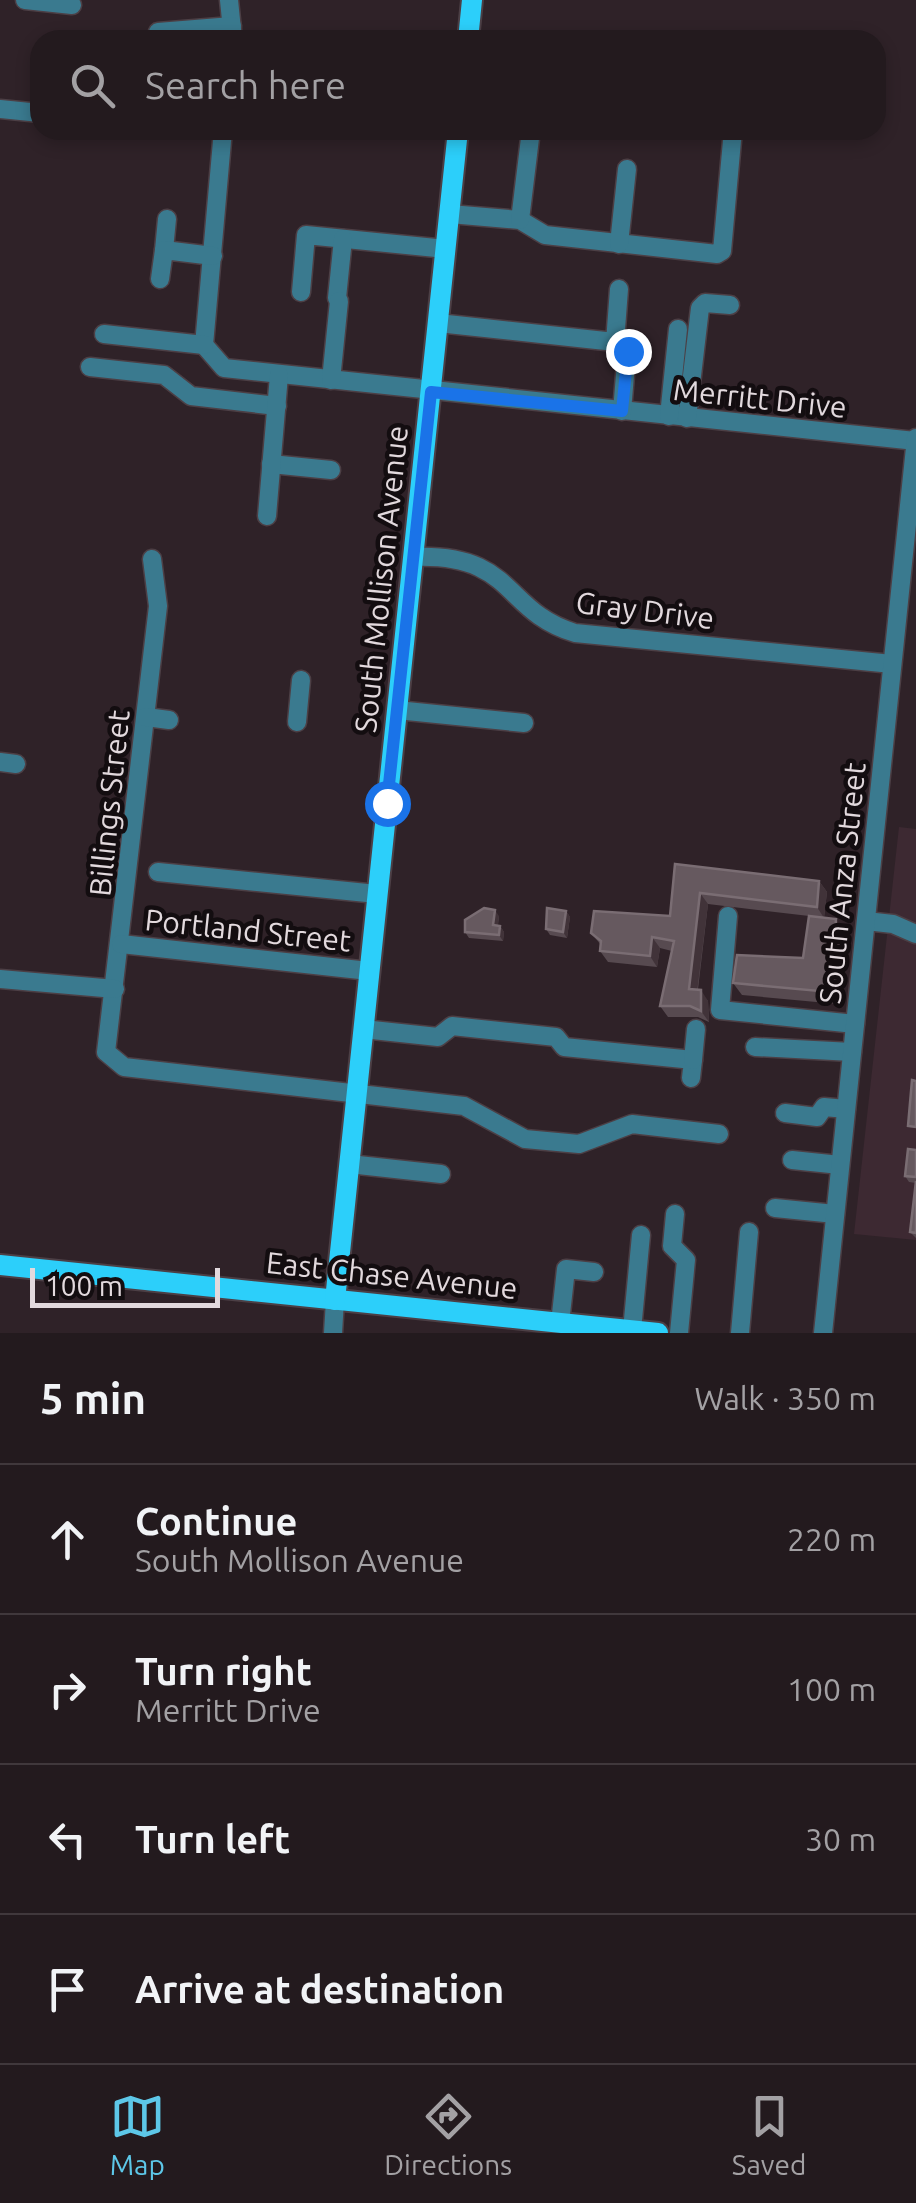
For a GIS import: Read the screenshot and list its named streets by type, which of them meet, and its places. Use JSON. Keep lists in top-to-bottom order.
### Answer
{
  "streets": {
    "main road": ["South Mollison Avenue", "East Chase Avenue"],
    "street": [
      "Merritt Drive",
      "Gray Drive",
      "Billings Street",
      "South Anza Street",
      "Portland Street"
    ]
  },
  "crossings": [
    ["Merritt Drive", "South Mollison Avenue"],
    ["Merritt Drive", "South Anza Street"],
    ["South Mollison Avenue", "Gray Drive"],
    ["South Mollison Avenue", "Billings Street"],
    ["South Mollison Avenue", "Portland Street"],
    ["South Mollison Avenue", "East Chase Avenue"],
    ["Gray Drive", "South Anza Street"],
    ["Billings Street", "Portland Street"]
  ],
  "scale_bar": "100 m",
  "page": {
    "search": "Search here",
    "scale": "100 m",
    "heading": ["5 min", "Walk · 350 m"],
    "list": [
      ["Continue", "South Mollison Avenue", "220 m"],
      ["Turn right", "Merritt Drive", "100 m"],
      ["Turn left", "30 m"],
      "Arrive at destination"
    ],
    "nav": ["Map", "Directions", "Saved"]
  }
}
